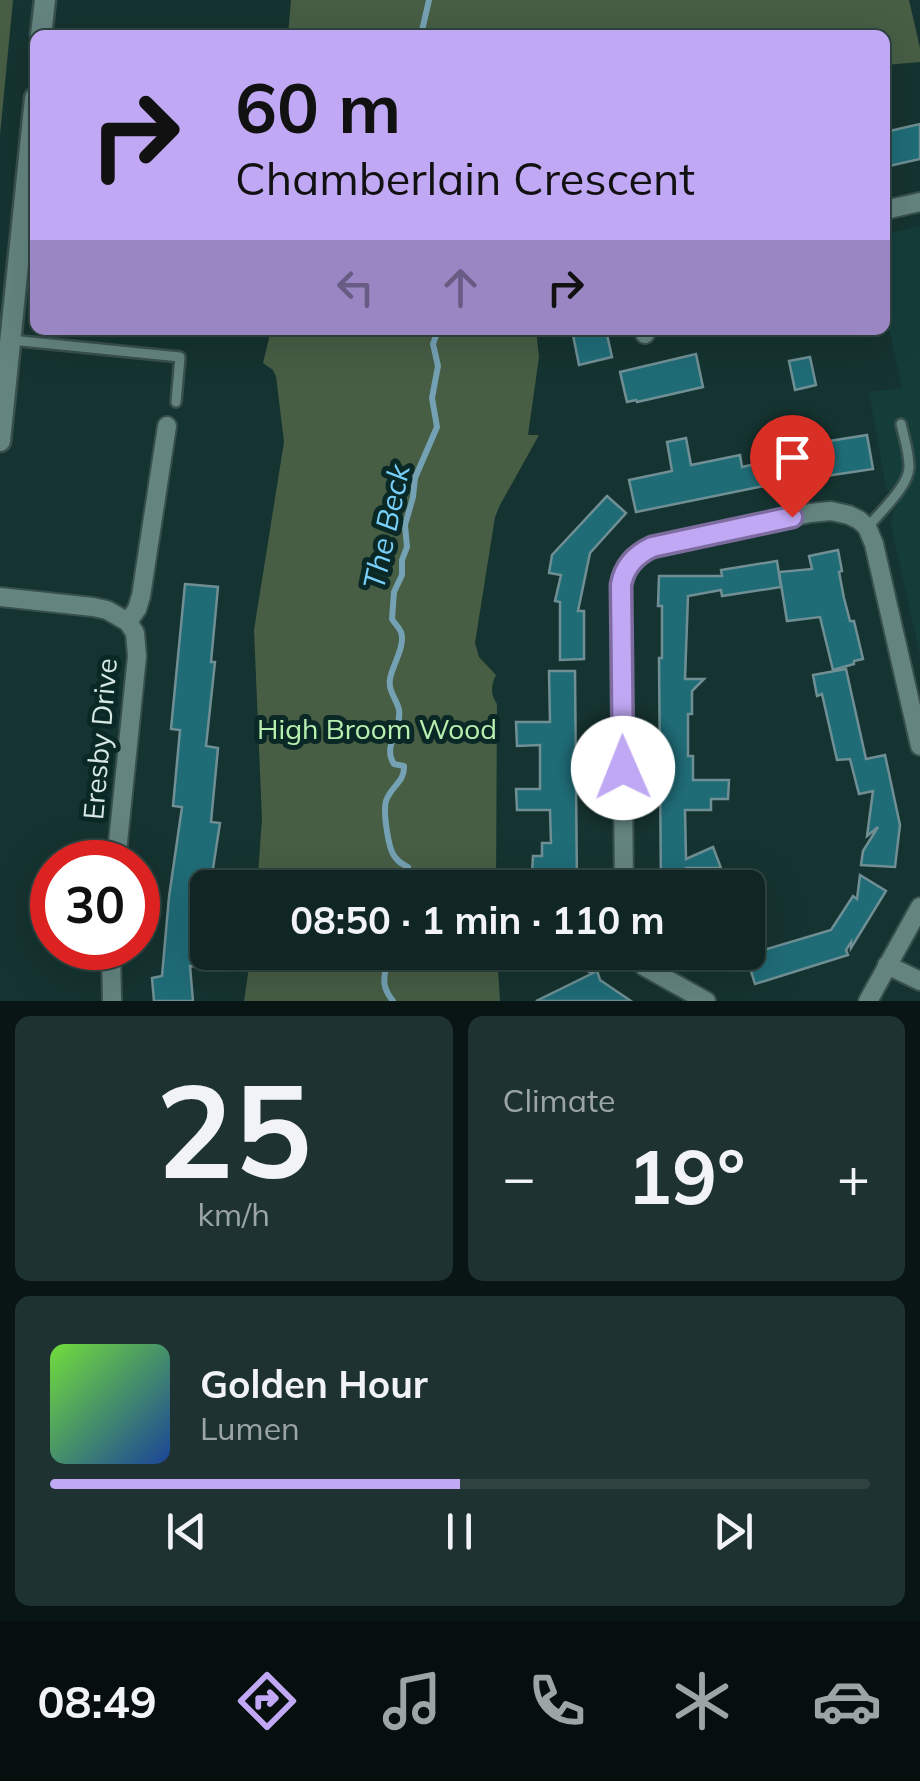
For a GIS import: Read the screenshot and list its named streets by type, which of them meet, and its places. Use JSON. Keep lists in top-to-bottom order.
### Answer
{
  "streets": {
    "street": ["Eresby Drive"]
  },
  "water": ["The Beck"],
  "parks": ["High Broom Wood"],
  "page": {
    "turn": ["60 m", "Chamberlain Crescent"],
    "limit": "30",
    "trip": "08:50 · 1 min · 110 m",
    "tile": [
      ["25", "km/h"],
      "Climate"
    ],
    "heat": ["−", "19°", "+"],
    "song": ["Golden Hour", "Lumen"],
    "tabs": "08:49"
  }
}
